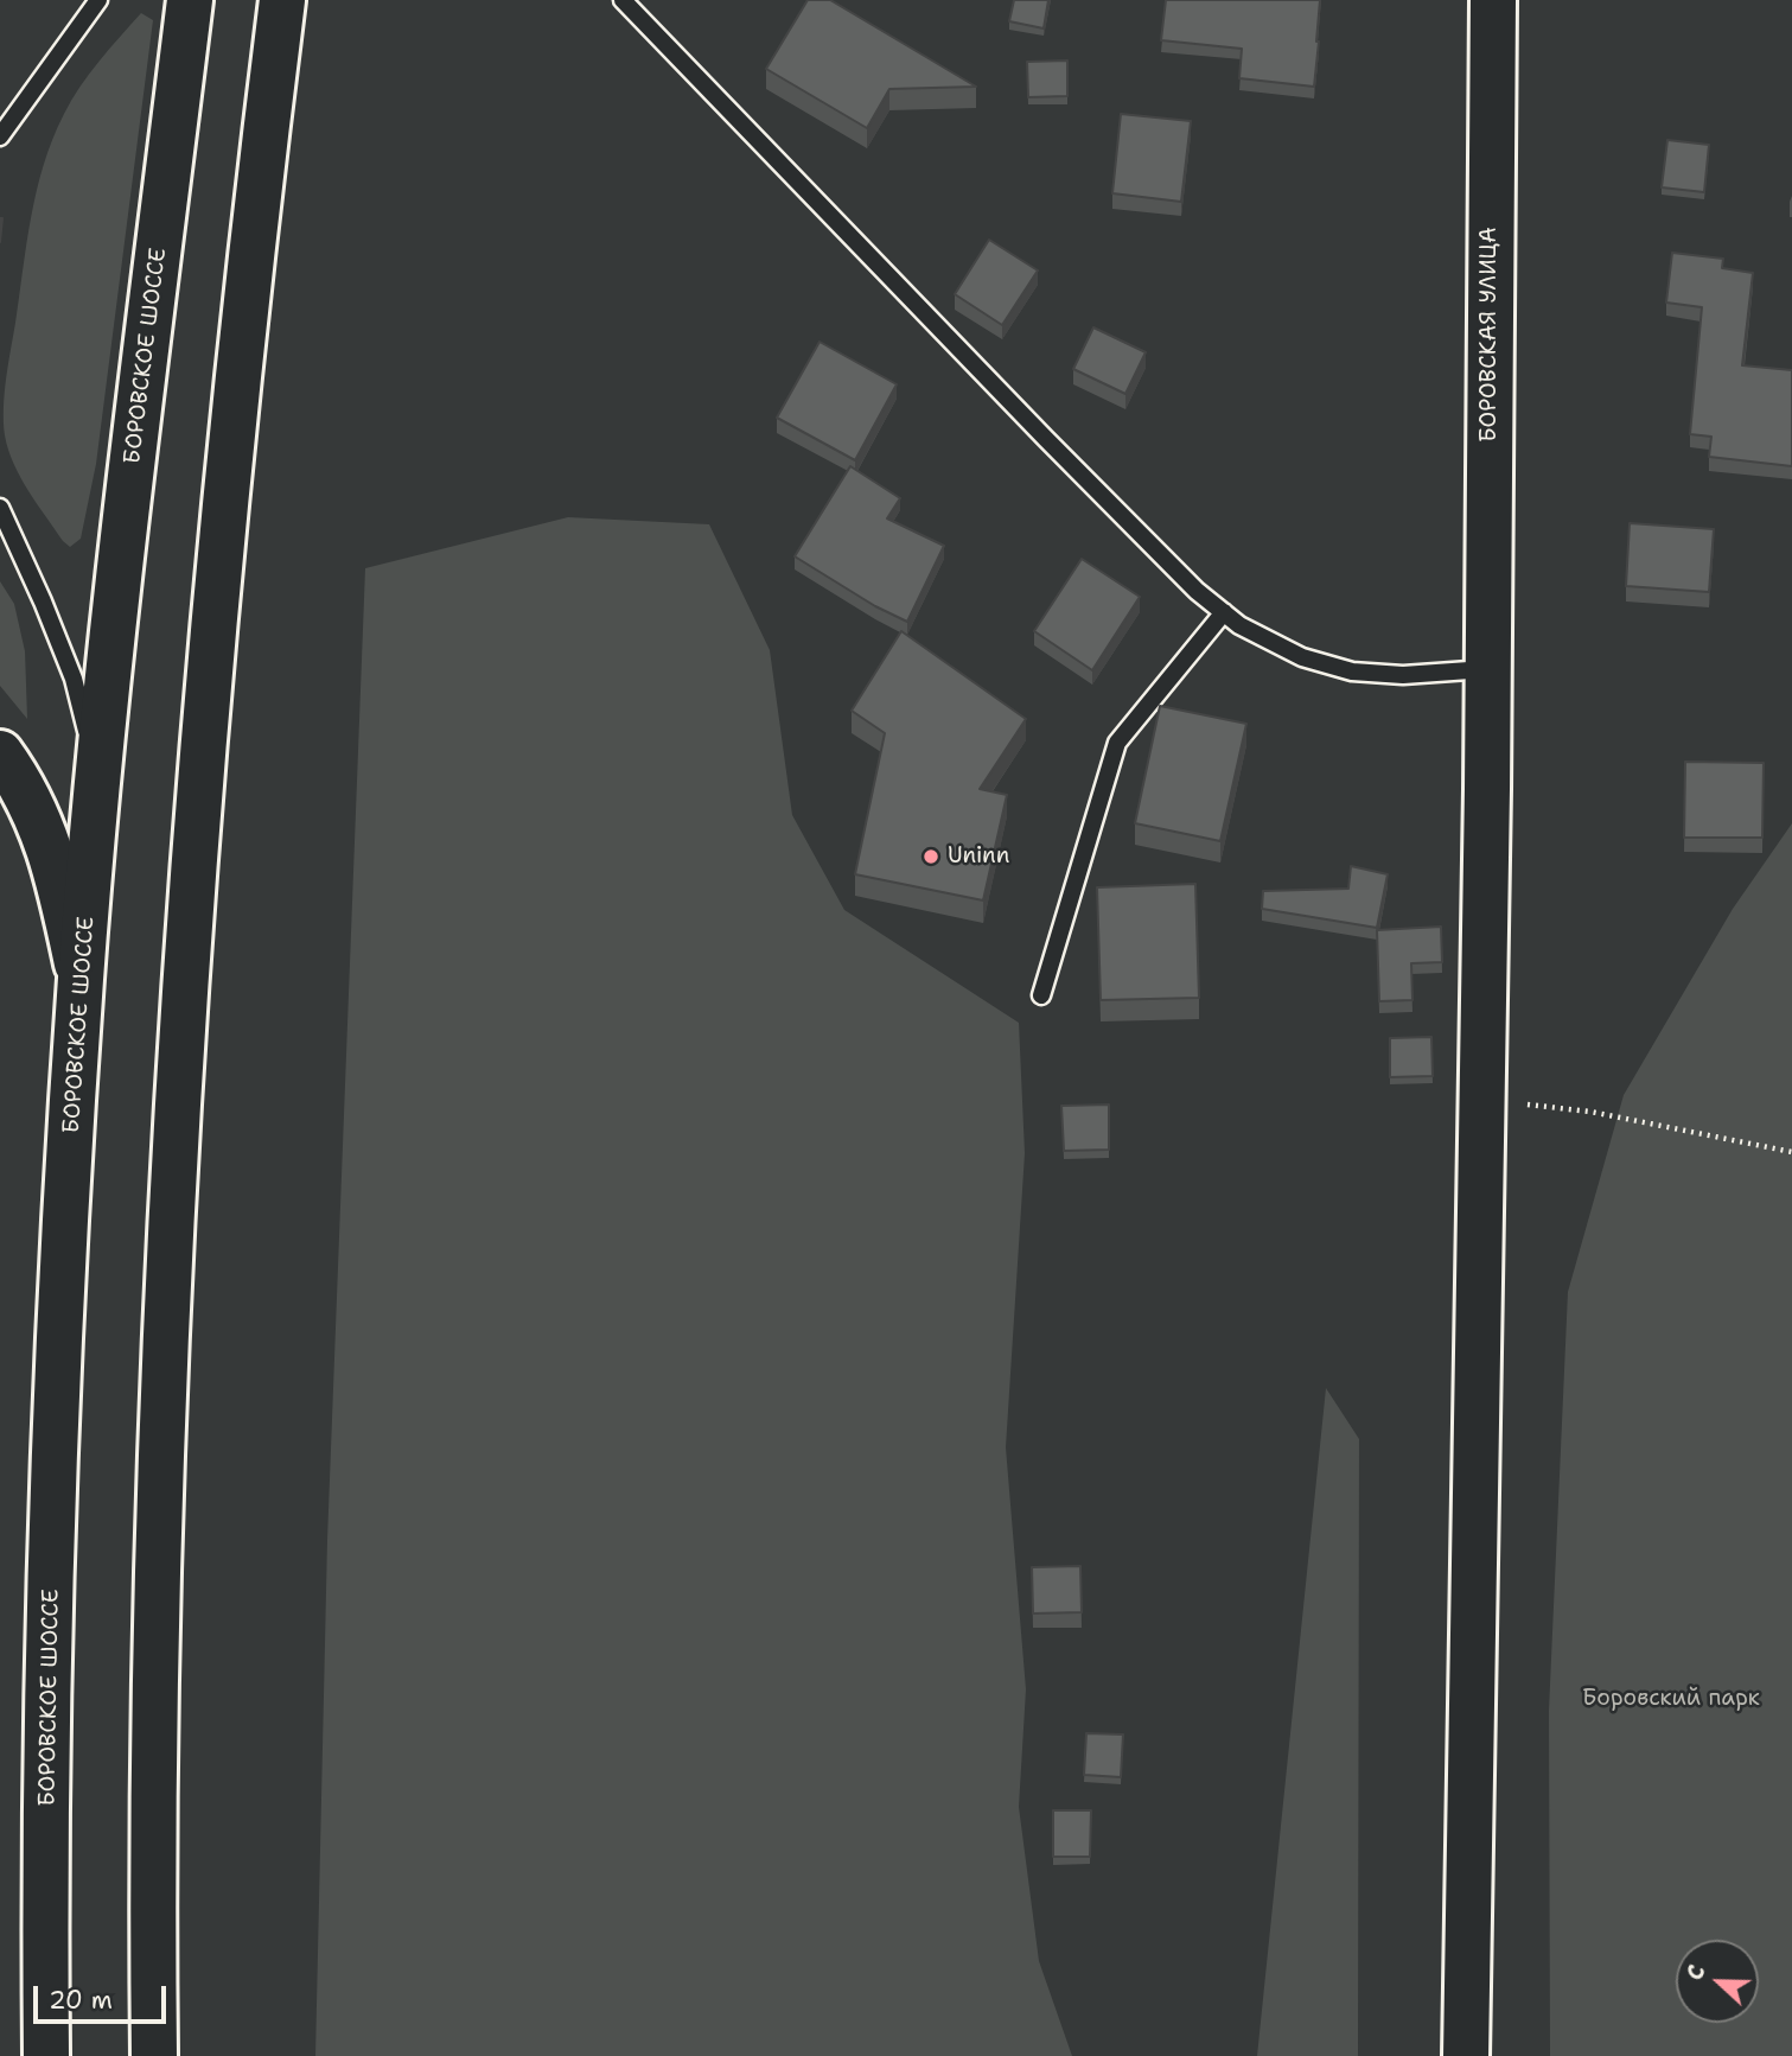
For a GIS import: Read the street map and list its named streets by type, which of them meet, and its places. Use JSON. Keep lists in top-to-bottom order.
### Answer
{
  "streets": {
    "main road": ["БОРОВСКАЯ УЛИЦА", "БОРОВСКОЕ ШОССЕ"]
  },
  "parks": ["Боровский парк"],
  "places": ["Uninn"],
  "scale_bar": "20 m",
  "north": "left"
}
